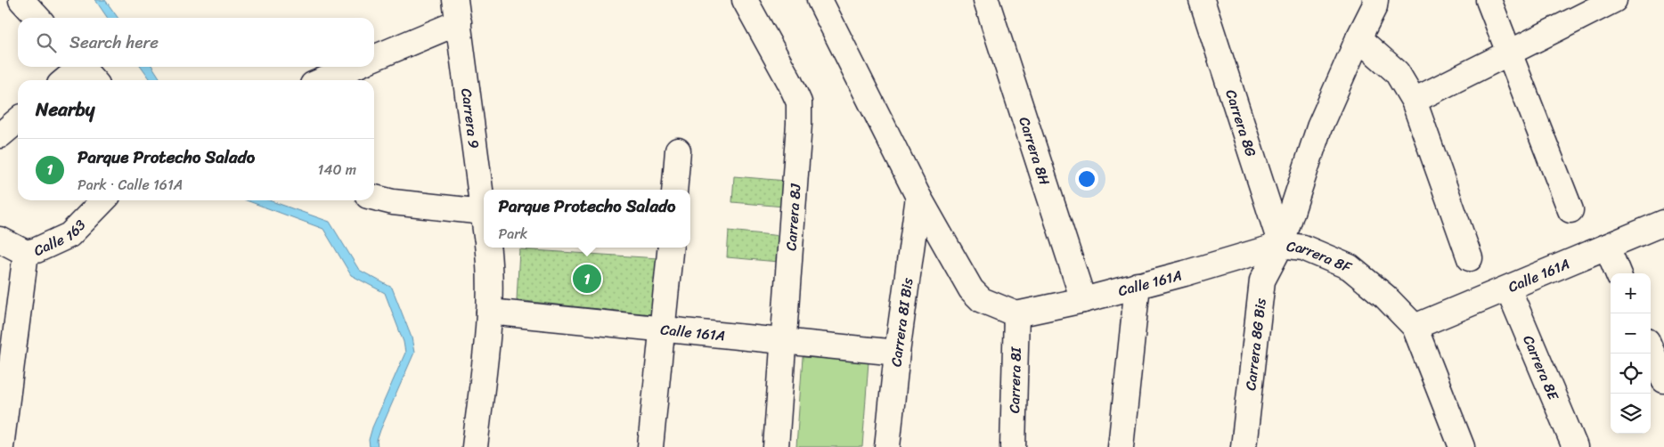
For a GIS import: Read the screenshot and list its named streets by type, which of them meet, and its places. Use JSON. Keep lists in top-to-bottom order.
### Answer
{
  "streets": {
    "street": [
      "Carrera 9",
      "Carrera 8G",
      "Carrera 8H",
      "Carrera 8J",
      "Calle 163",
      "Carrera 8F",
      "Calle 161A",
      "Carrera 8I Bis",
      "Carrera 8G Bis",
      "Carrera 8E",
      "Carrera 8I"
    ]
  },
  "crossings": [
    ["Carrera 8G", "Carrera 8F"],
    ["Carrera 8G", "Calle 161A"],
    ["Carrera 8G", "Carrera 8G Bis"],
    ["Carrera 8H", "Calle 161A"],
    ["Carrera 8J", "Calle 161A"],
    ["Carrera 8F", "Calle 161A"],
    ["Carrera 8F", "Carrera 8G Bis"],
    ["Calle 161A", "Carrera 8I Bis"],
    ["Calle 161A", "Carrera 8G Bis"],
    ["Calle 161A", "Carrera 8E"],
    ["Calle 161A", "Carrera 8I"]
  ],
  "page": {
    "search": "Search here",
    "heading": "Nearby",
    "list": [
      {
        "mark": "1",
        "name": "Parque Protecho Salado",
        "note": "Park · Calle 161A",
        "value": "140 m"
      }
    ],
    "popup": ["Parque Protecho Salado", "Park"],
    "pins": "1",
    "map_buttons": ["+", "−"]
  }
}
